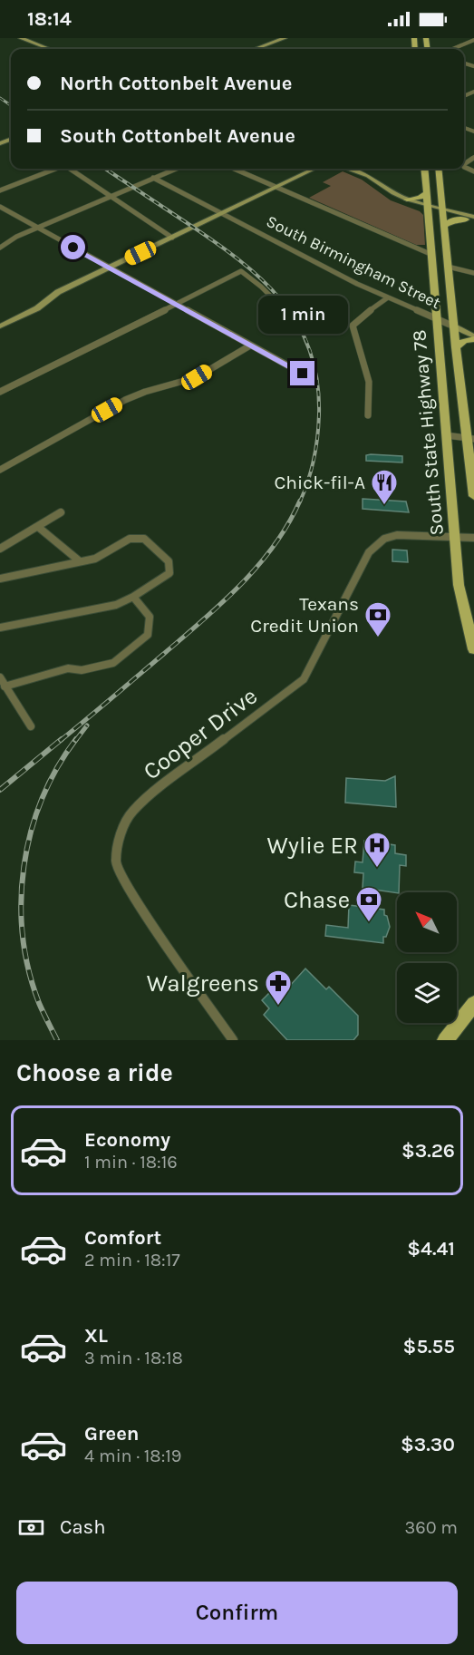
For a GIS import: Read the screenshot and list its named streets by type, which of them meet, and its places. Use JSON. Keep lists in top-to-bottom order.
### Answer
{
  "streets": {
    "main road": ["South Birmingham Street", "South State Highway 78"],
    "street": ["Cooper Drive"]
  },
  "crossings": [
    ["South Birmingham Street", "South State Highway 78"],
    ["South State Highway 78", "Cooper Drive"]
  ],
  "places": {
    "restaurant": ["Chick-fil-A"],
    "bank": ["Texans Credit Union", "Chase"],
    "hospital": ["Wylie ER"],
    "pharmacy": ["Walgreens"]
  },
  "north": "top left",
  "page": {
    "status": "18:14",
    "banner": ["North Cottonbelt Avenue", "South Cottonbelt Avenue"],
    "bubble": "1 min",
    "heading": "Choose a ride",
    "list": [
      {
        "name": "Economy",
        "note": "1 min · 18:16",
        "value": "$3.26"
      },
      {
        "name": "Comfort",
        "note": "2 min · 18:17",
        "value": "$4.41"
      },
      {
        "name": "XL",
        "note": "3 min · 18:18",
        "value": "$5.55"
      },
      {
        "name": "Green",
        "note": "4 min · 18:19",
        "value": "$3.30"
      }
    ],
    "pay": ["Cash", "360 m"],
    "buttons": "Confirm"
  }
}
